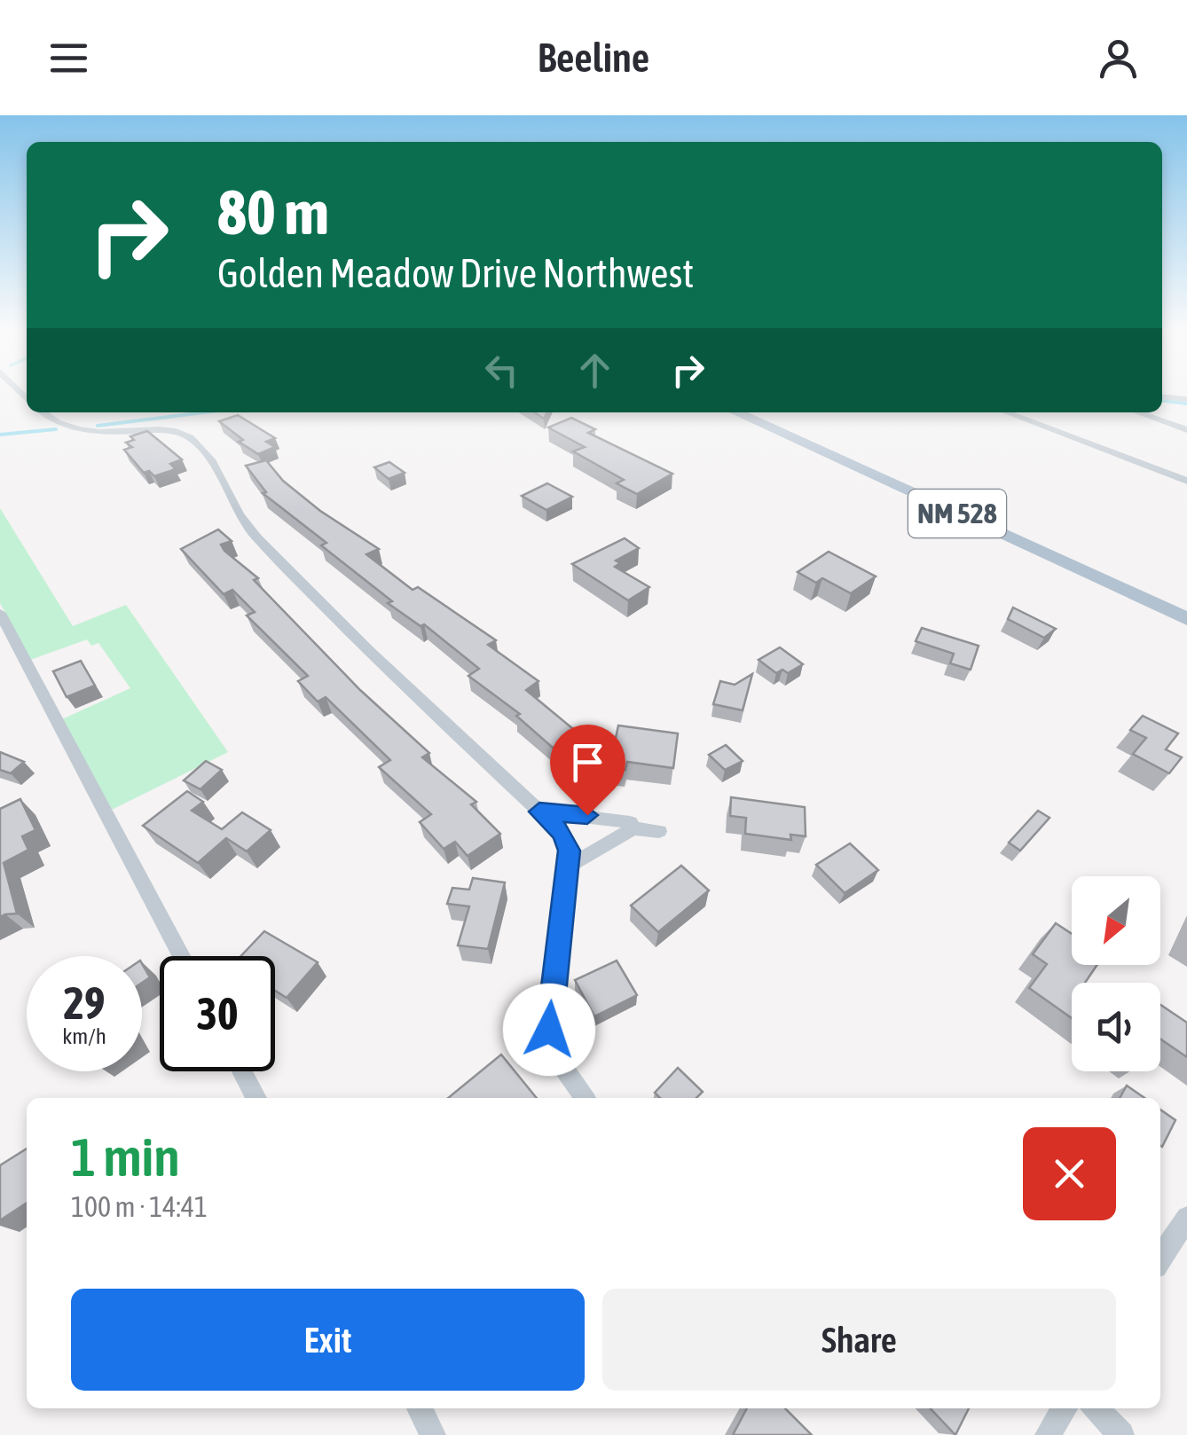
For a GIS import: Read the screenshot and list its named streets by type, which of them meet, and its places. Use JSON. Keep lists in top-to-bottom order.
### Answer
{
  "streets": {
    "main road": ["NM 528"]
  },
  "north": "bottom left",
  "page": {
    "header": "Beeline",
    "turn": ["80 m", "Golden Meadow Drive Northwest"],
    "speed": "29 km/h",
    "limit": "30",
    "heading": ["1 min", "100 m · 14:41"],
    "buttons": ["Exit", "Share"]
  }
}
